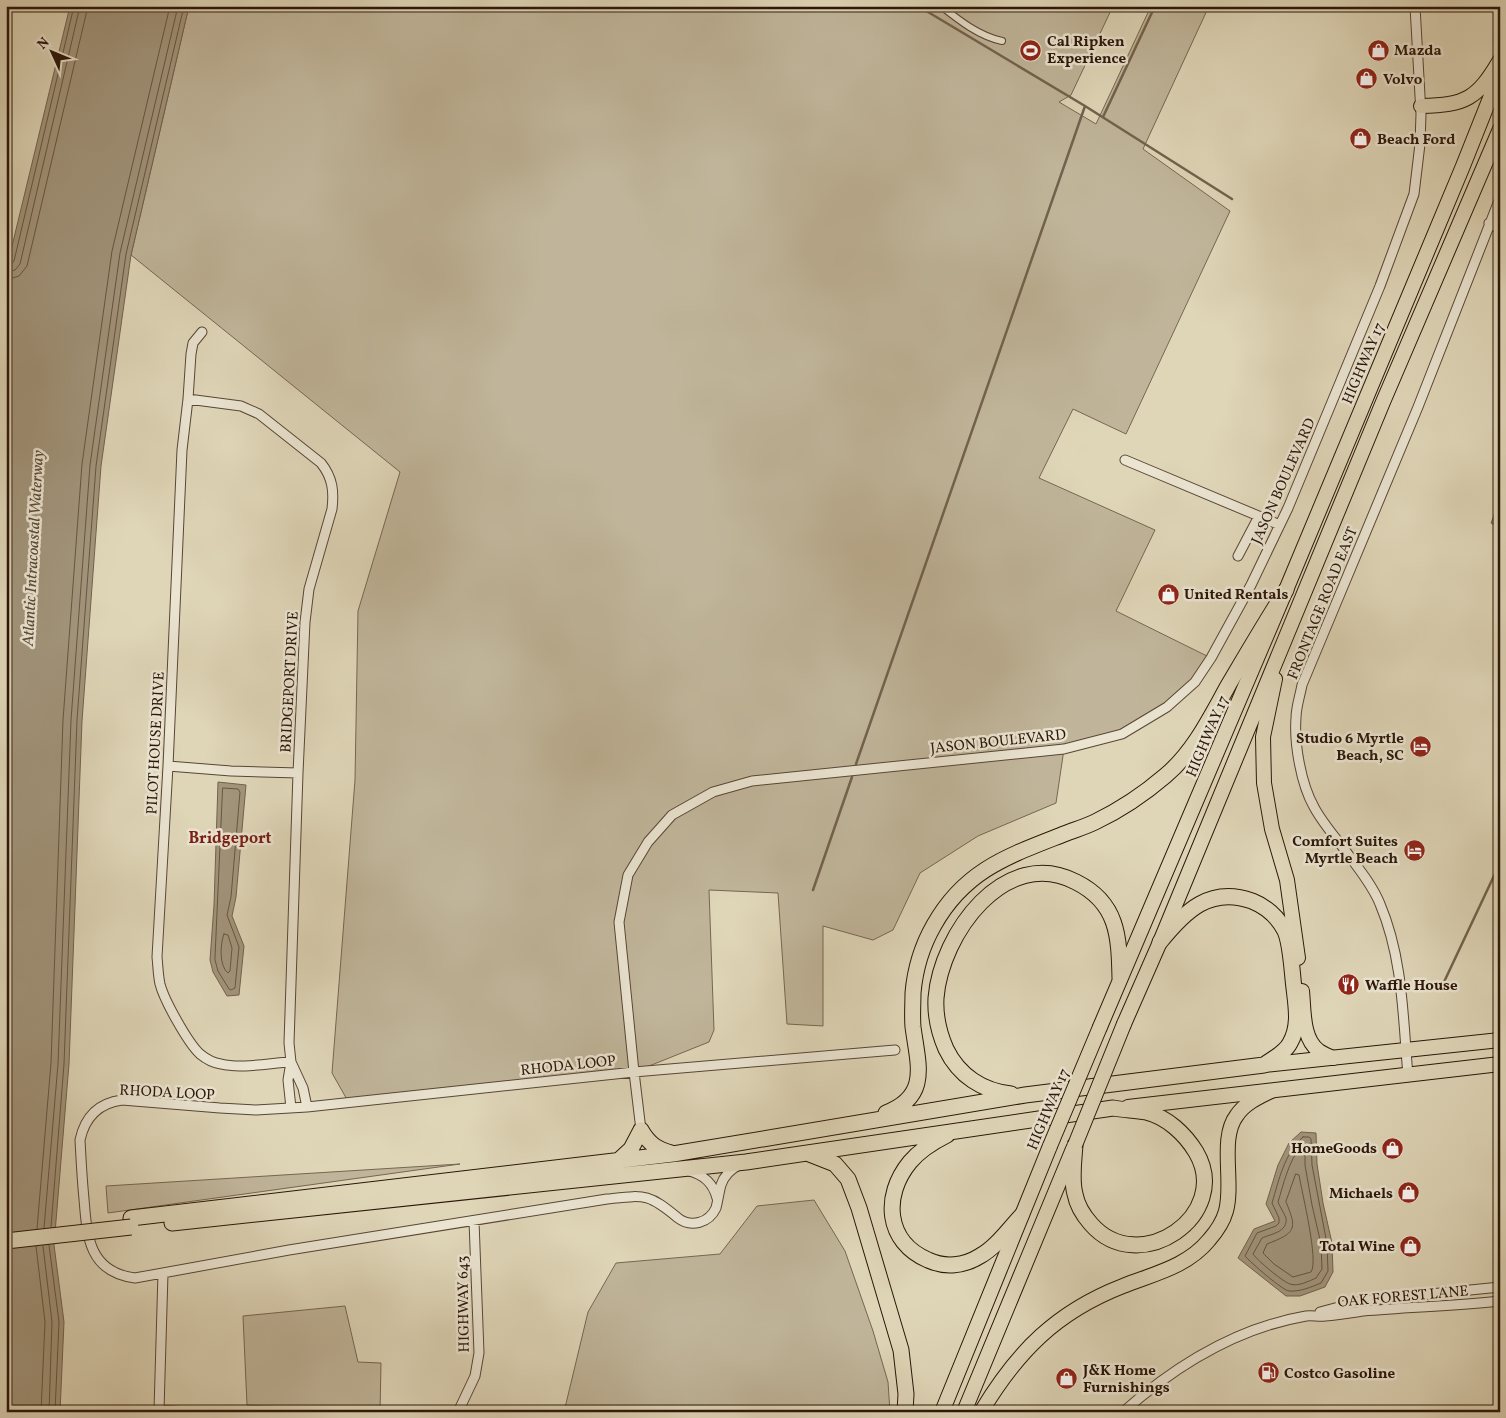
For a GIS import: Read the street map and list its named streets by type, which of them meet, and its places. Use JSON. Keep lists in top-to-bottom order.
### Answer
{
  "streets": {
    "main road": ["HIGHWAY 17"],
    "street": [
      "JASON BOULEVARD",
      "FRONTAGE ROAD EAST",
      "BRIDGEPORT DRIVE",
      "PILOT HOUSE DRIVE",
      "RHODA LOOP",
      "OAK FOREST LANE",
      "HIGHWAY 643"
    ]
  },
  "crossings": [
    ["JASON BOULEVARD", "RHODA LOOP"],
    ["BRIDGEPORT DRIVE", "PILOT HOUSE DRIVE"],
    ["BRIDGEPORT DRIVE", "RHODA LOOP"],
    ["RHODA LOOP", "HIGHWAY 643"]
  ],
  "districts": ["Bridgeport"],
  "water": ["Atlantic Intracoastal Waterway"],
  "places": {
    "sports": ["Cal Ripken Experience"],
    "shop": [
      "Mazda",
      "Volvo",
      "Beach Ford",
      "United Rentals",
      "HomeGoods",
      "Michaels",
      "Total Wine",
      "J&K Home Furnishings"
    ],
    "hotel": ["Studio 6 Myrtle Beach, SC", "Comfort Suites Myrtle Beach"],
    "restaurant": ["Waffle House"],
    "fuel station": ["Costco Gasoline"]
  },
  "north": "top left"
}
